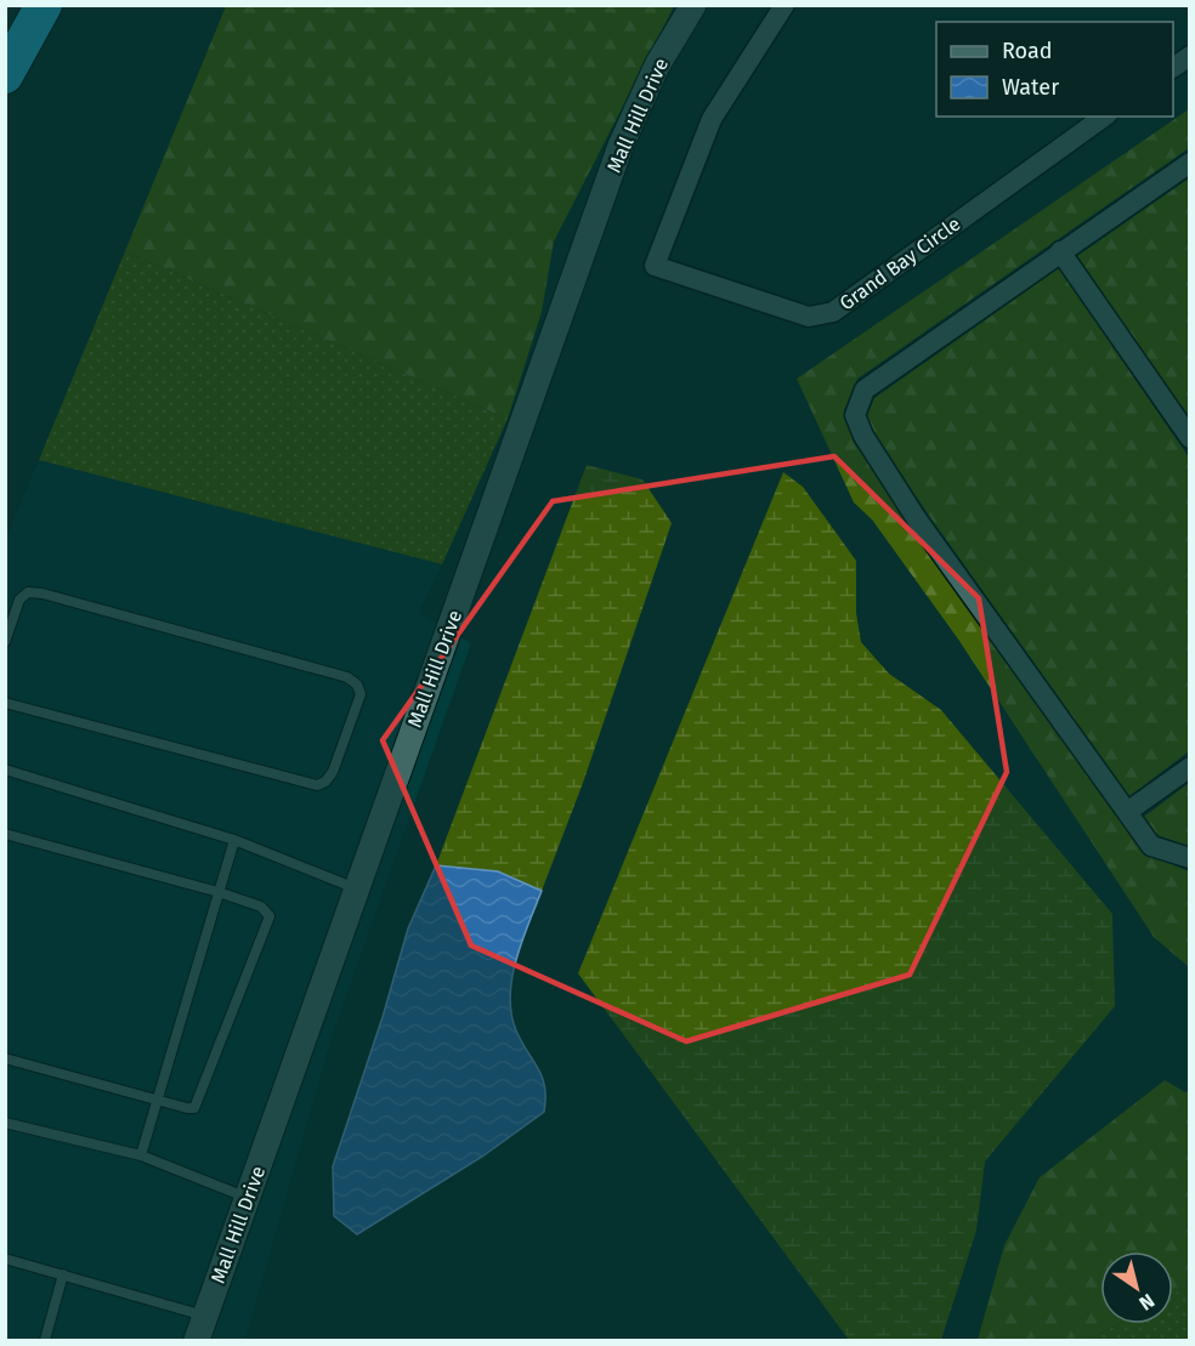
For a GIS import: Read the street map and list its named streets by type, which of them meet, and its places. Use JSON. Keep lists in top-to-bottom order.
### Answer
{
  "streets": {
    "street": ["Mall Hill Drive", "Grand Bay Circle"]
  },
  "legend": ["Road", "Water"],
  "north": "bottom right"
}
